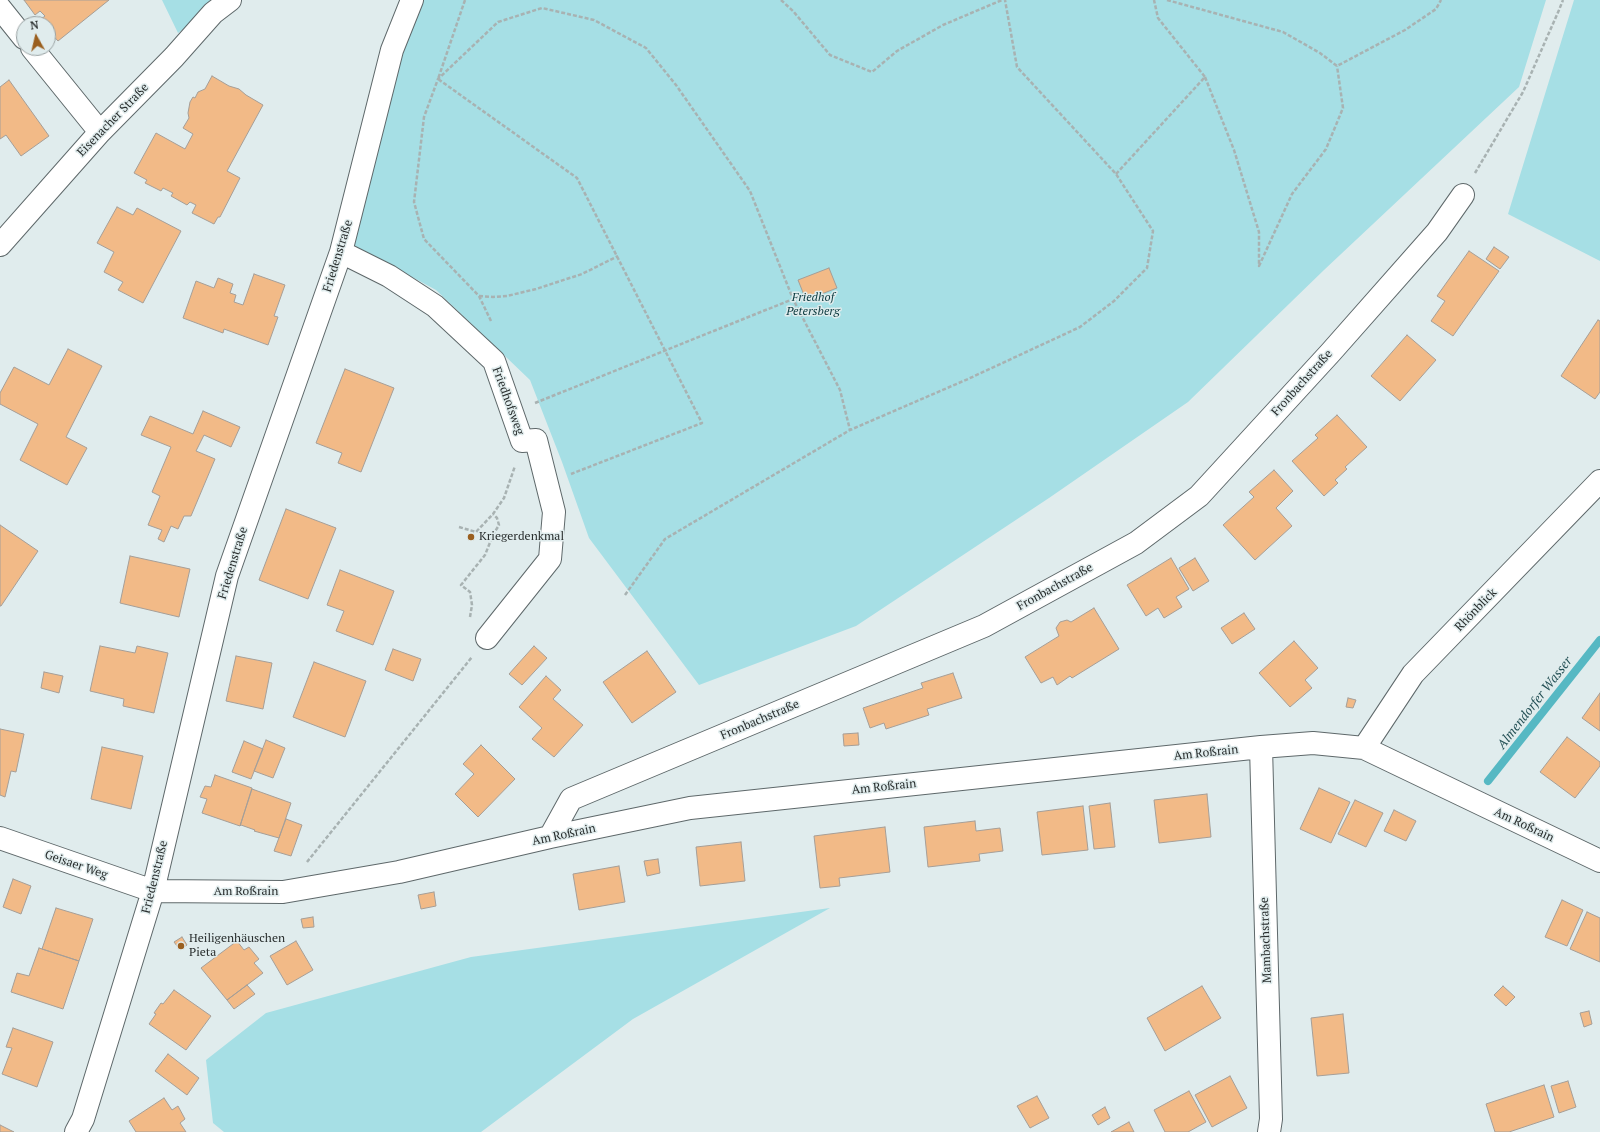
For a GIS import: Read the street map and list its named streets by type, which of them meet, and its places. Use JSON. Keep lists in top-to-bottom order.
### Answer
{
  "streets": {
    "street": [
      "Eisenacher Straße",
      "Friedenstraße",
      "Fronbachstraße",
      "Friedhofsweg",
      "Rhönblick",
      "Am Roßrain",
      "Geisaer Weg",
      "Mambachstraße"
    ]
  },
  "crossings": [
    ["Friedenstraße", "Friedhofsweg"],
    ["Friedenstraße", "Am Roßrain"],
    ["Friedenstraße", "Geisaer Weg"],
    ["Fronbachstraße", "Am Roßrain"],
    ["Rhönblick", "Am Roßrain"],
    ["Am Roßrain", "Geisaer Weg"],
    ["Am Roßrain", "Mambachstraße"]
  ],
  "water": ["Almendorfer Wasser"],
  "parks": ["Friedhof Petersberg"],
  "places": ["Kriegerdenkmal", "Heiligenhäuschen Pieta"],
  "north": "top"
}
